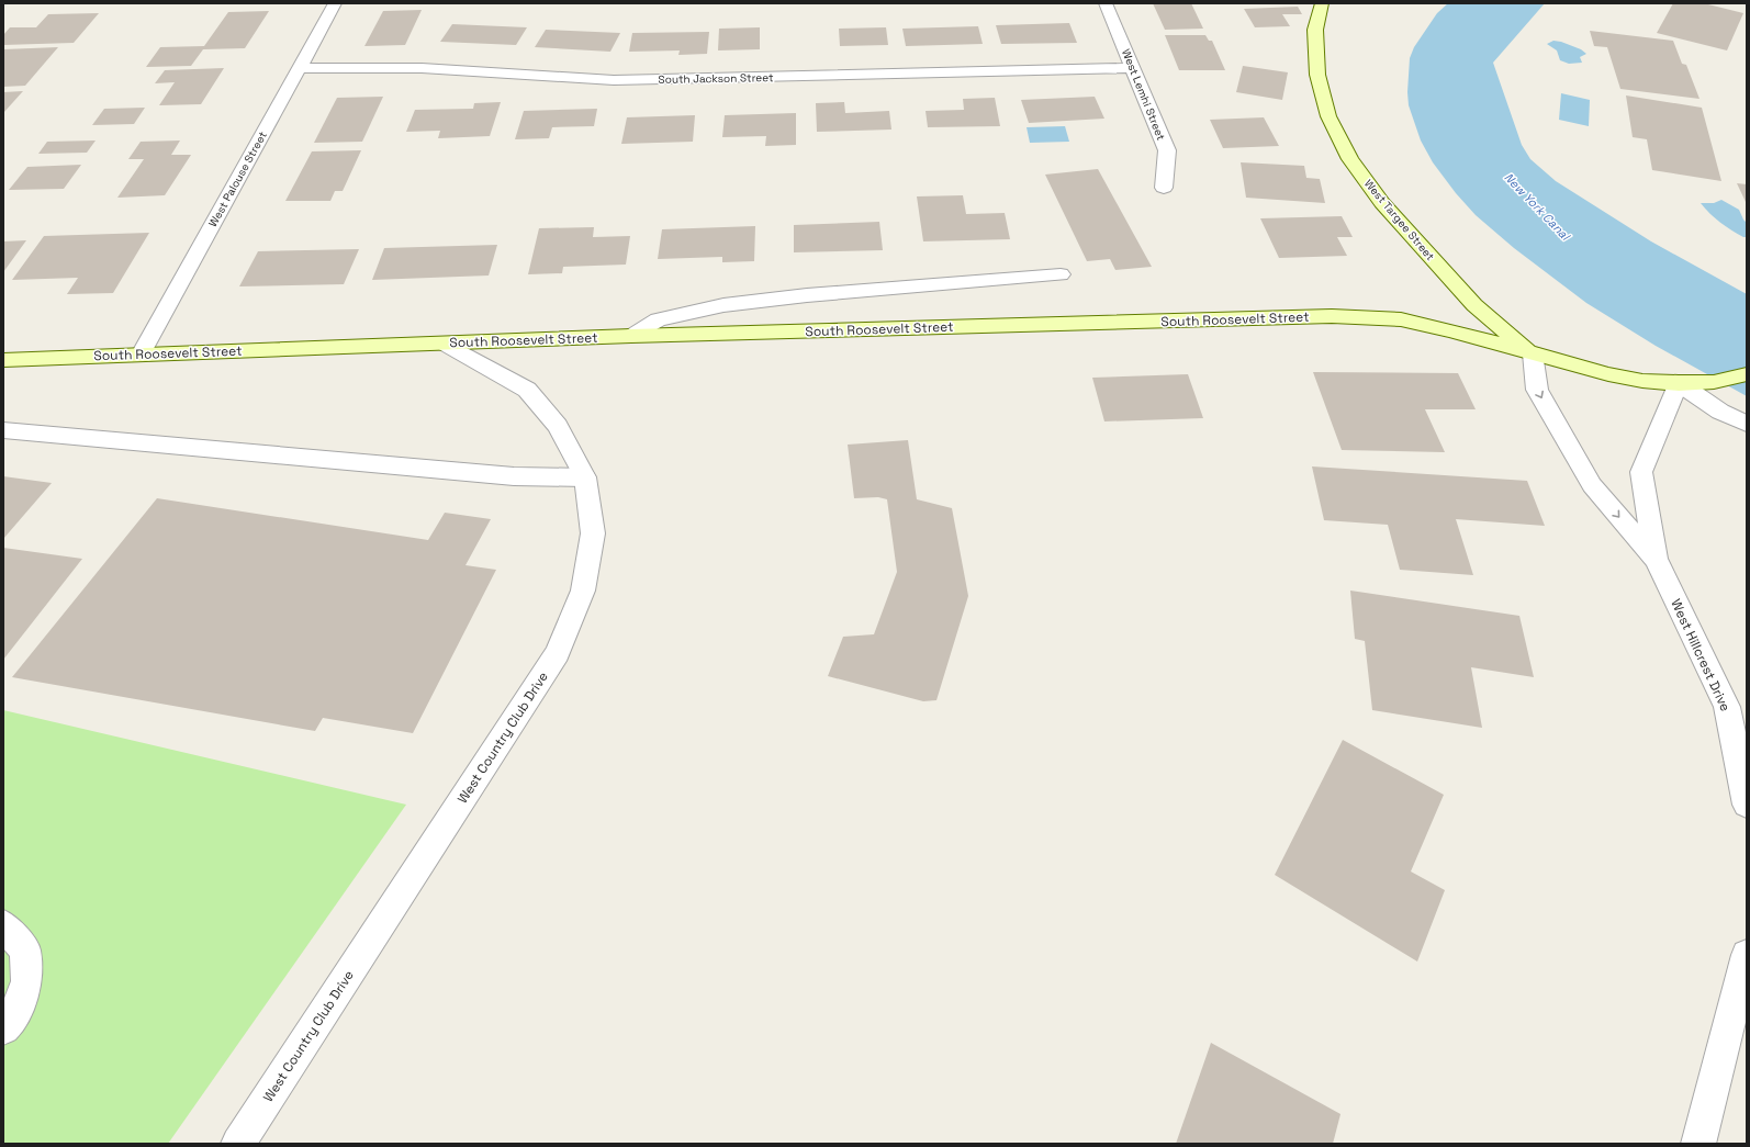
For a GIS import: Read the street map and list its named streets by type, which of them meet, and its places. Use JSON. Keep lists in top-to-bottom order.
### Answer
{
  "streets": {
    "street": [
      "South Jackson Street",
      "West Lemhi Street",
      "West Palouse Street",
      "West Targee Street",
      "South Roosevelt Street",
      "West Hillcrest Drive",
      "West Country Club Drive"
    ]
  },
  "crossings": [
    ["South Jackson Street", "West Lemhi Street"],
    ["South Jackson Street", "West Palouse Street"],
    ["West Palouse Street", "South Roosevelt Street"],
    ["West Targee Street", "South Roosevelt Street"],
    ["West Targee Street", "West Hillcrest Drive"],
    ["South Roosevelt Street", "West Hillcrest Drive"],
    ["South Roosevelt Street", "West Country Club Drive"]
  ],
  "water": ["New York Canal"]
}
